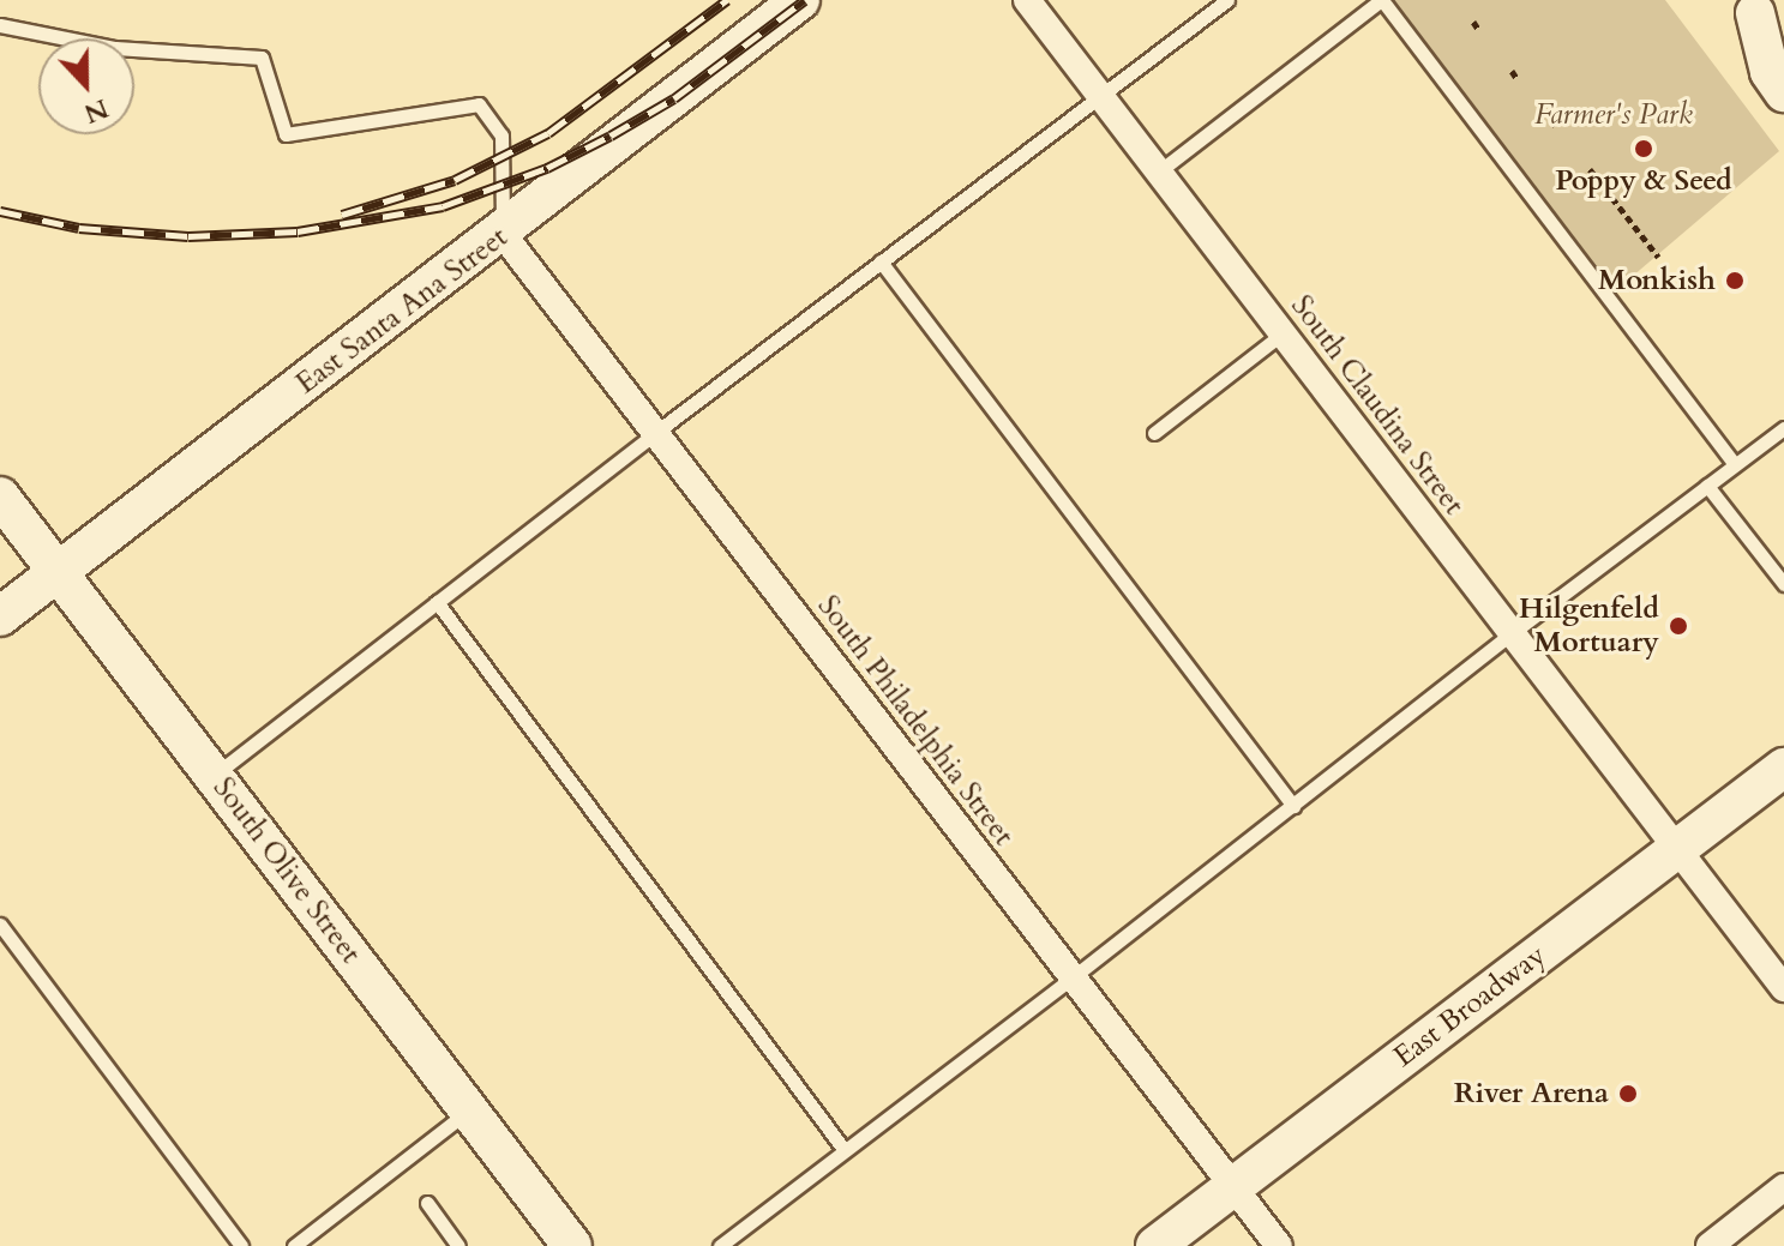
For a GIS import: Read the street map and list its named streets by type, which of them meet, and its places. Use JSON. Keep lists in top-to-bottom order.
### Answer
{
  "streets": {
    "street": [
      "East Santa Ana Street",
      "South Claudina Street",
      "South Philadelphia Street",
      "South Olive Street",
      "East Broadway"
    ]
  },
  "crossings": [
    ["East Santa Ana Street", "South Philadelphia Street"],
    ["East Santa Ana Street", "South Olive Street"],
    ["South Claudina Street", "East Broadway"],
    ["South Philadelphia Street", "East Broadway"]
  ],
  "parks": ["Farmer's Park"],
  "places": [
    "Poppy & Seed",
    "Monkish",
    "Hilgenfeld Mortuary",
    "River Arena"
  ],
  "north": "bottom"
}
